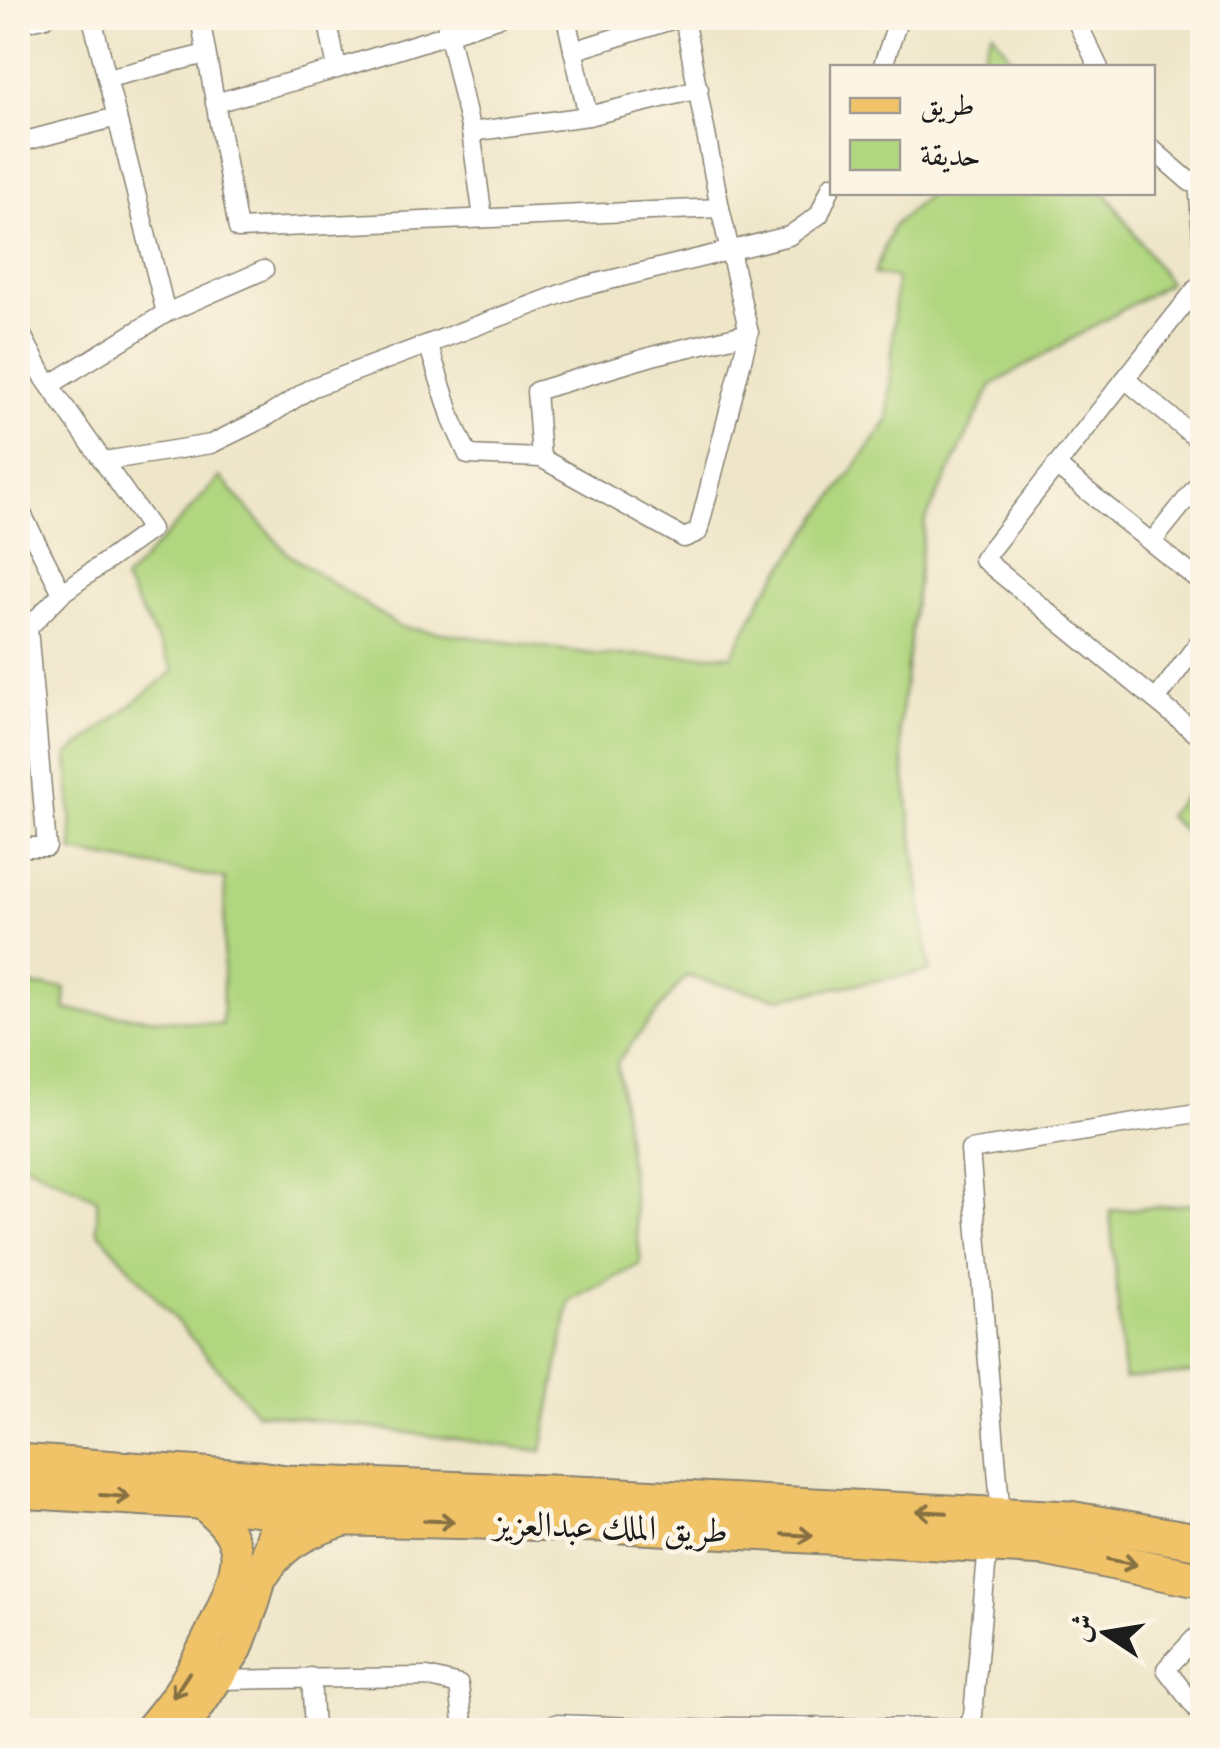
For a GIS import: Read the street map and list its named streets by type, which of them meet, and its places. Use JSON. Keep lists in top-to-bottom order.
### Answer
{
  "streets": {
    "highway": ["طريق الملك عبدالعزيز"]
  },
  "legend": ["طريق", "حديقة"],
  "north": "left"
}
